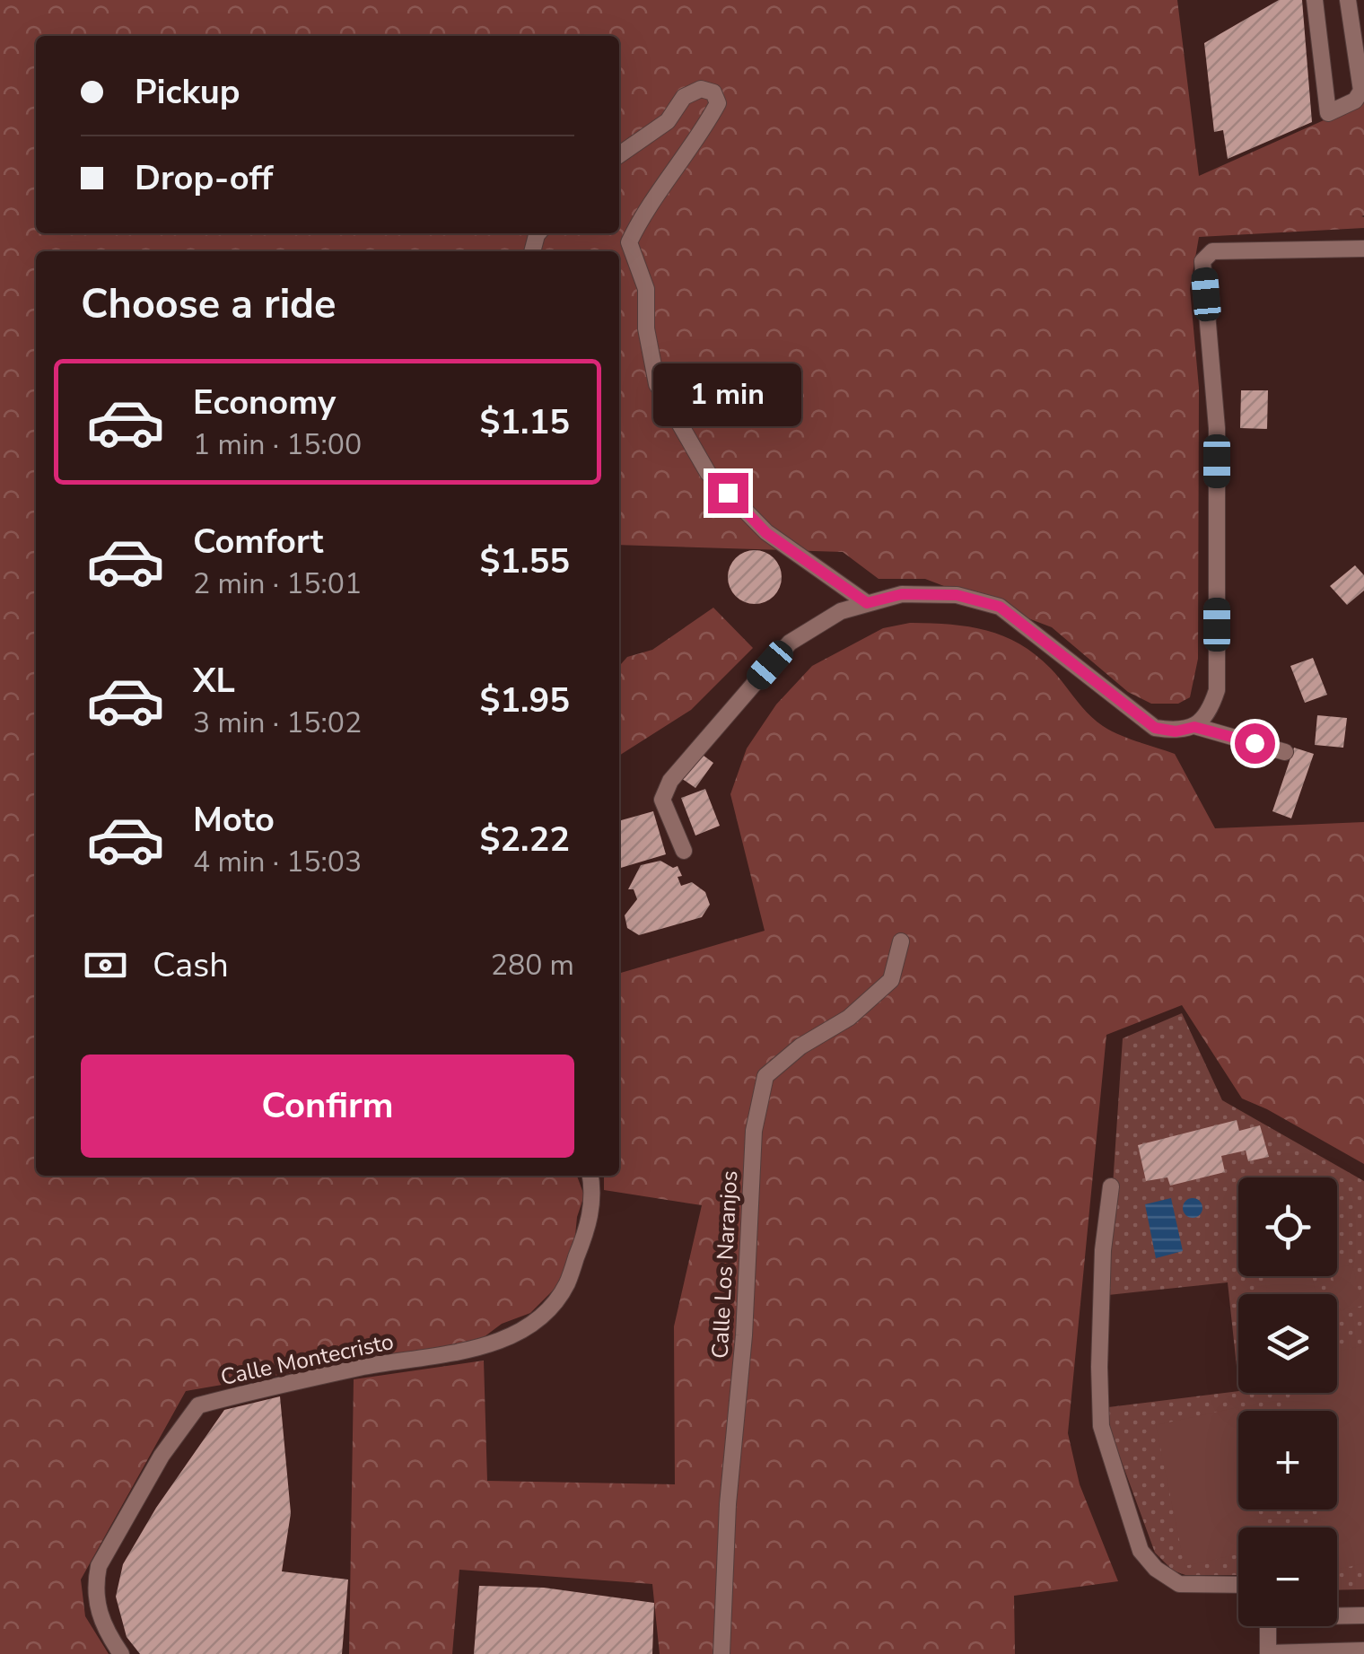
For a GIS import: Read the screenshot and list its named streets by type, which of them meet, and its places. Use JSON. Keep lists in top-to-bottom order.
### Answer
{
  "streets": {
    "street": ["Calle Los Naranjos", "Calle Montecristo"]
  },
  "page": {
    "banner": ["Pickup", "Drop-off"],
    "heading": "Choose a ride",
    "list": [
      {
        "name": "Economy",
        "note": "1 min · 15:00",
        "value": "$1.15"
      },
      {
        "name": "Comfort",
        "note": "2 min · 15:01",
        "value": "$1.55"
      },
      {
        "name": "XL",
        "note": "3 min · 15:02",
        "value": "$1.95"
      },
      {
        "name": "Moto",
        "note": "4 min · 15:03",
        "value": "$2.22"
      }
    ],
    "bubble": "1 min",
    "pay": ["Cash", "280 m"],
    "buttons": "Confirm",
    "map_buttons": ["+", "−"]
  }
}
